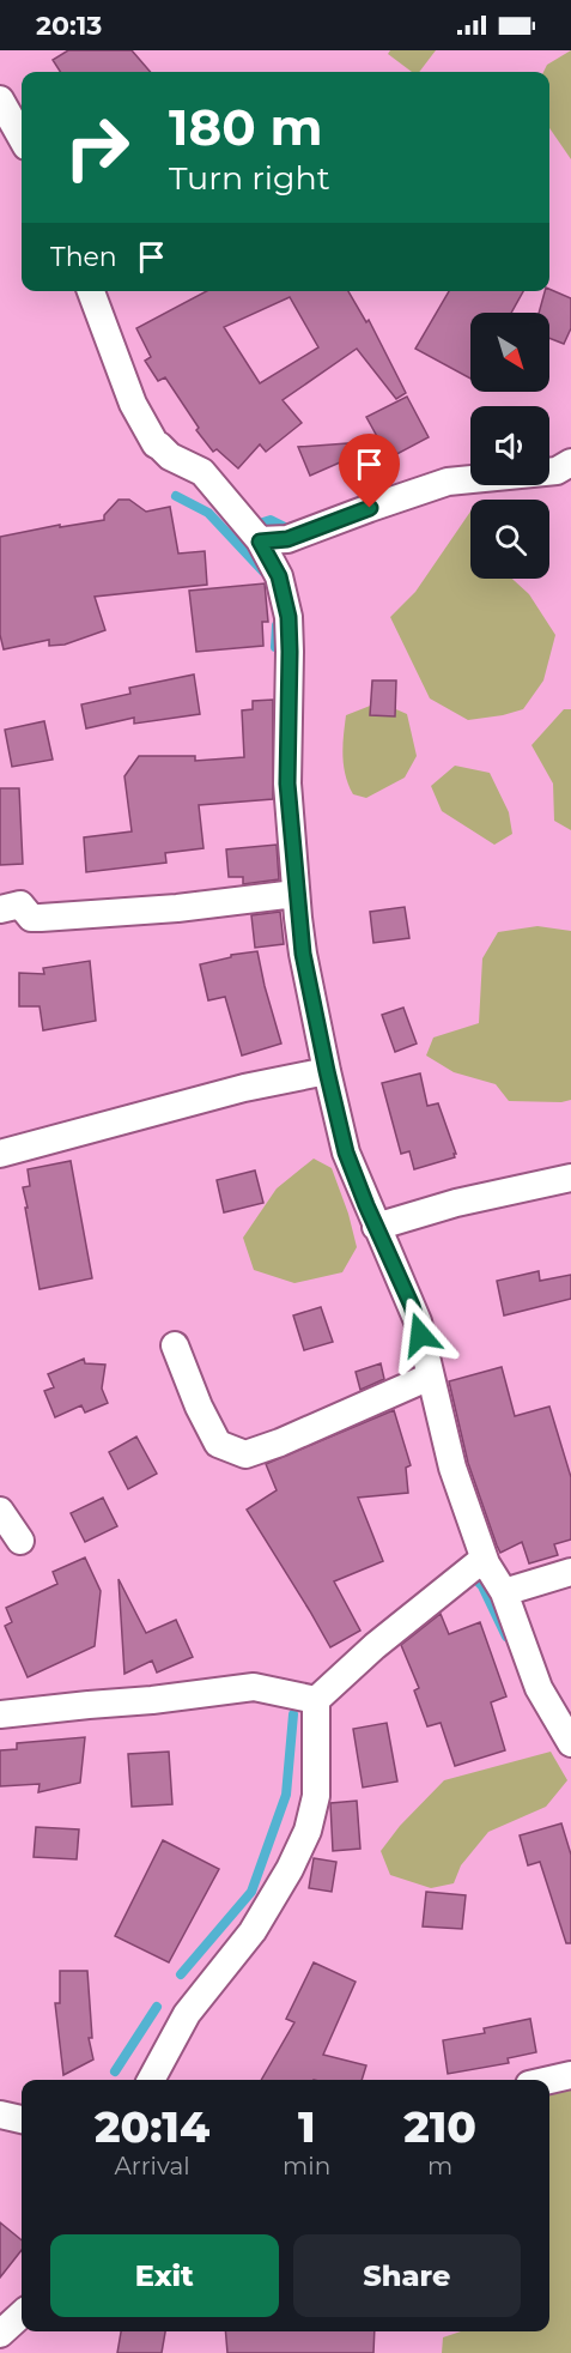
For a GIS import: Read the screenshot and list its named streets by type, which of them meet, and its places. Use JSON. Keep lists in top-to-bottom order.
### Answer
{
  "north": "bottom right",
  "page": {
    "status": "20:13",
    "turn": ["180 m", "Turn right"],
    "then": "Then",
    "eta": [
      "20:14",
      "Arrival",
      "1",
      "min",
      "210",
      "m"
    ],
    "buttons": ["Exit", "Share"]
  }
}
